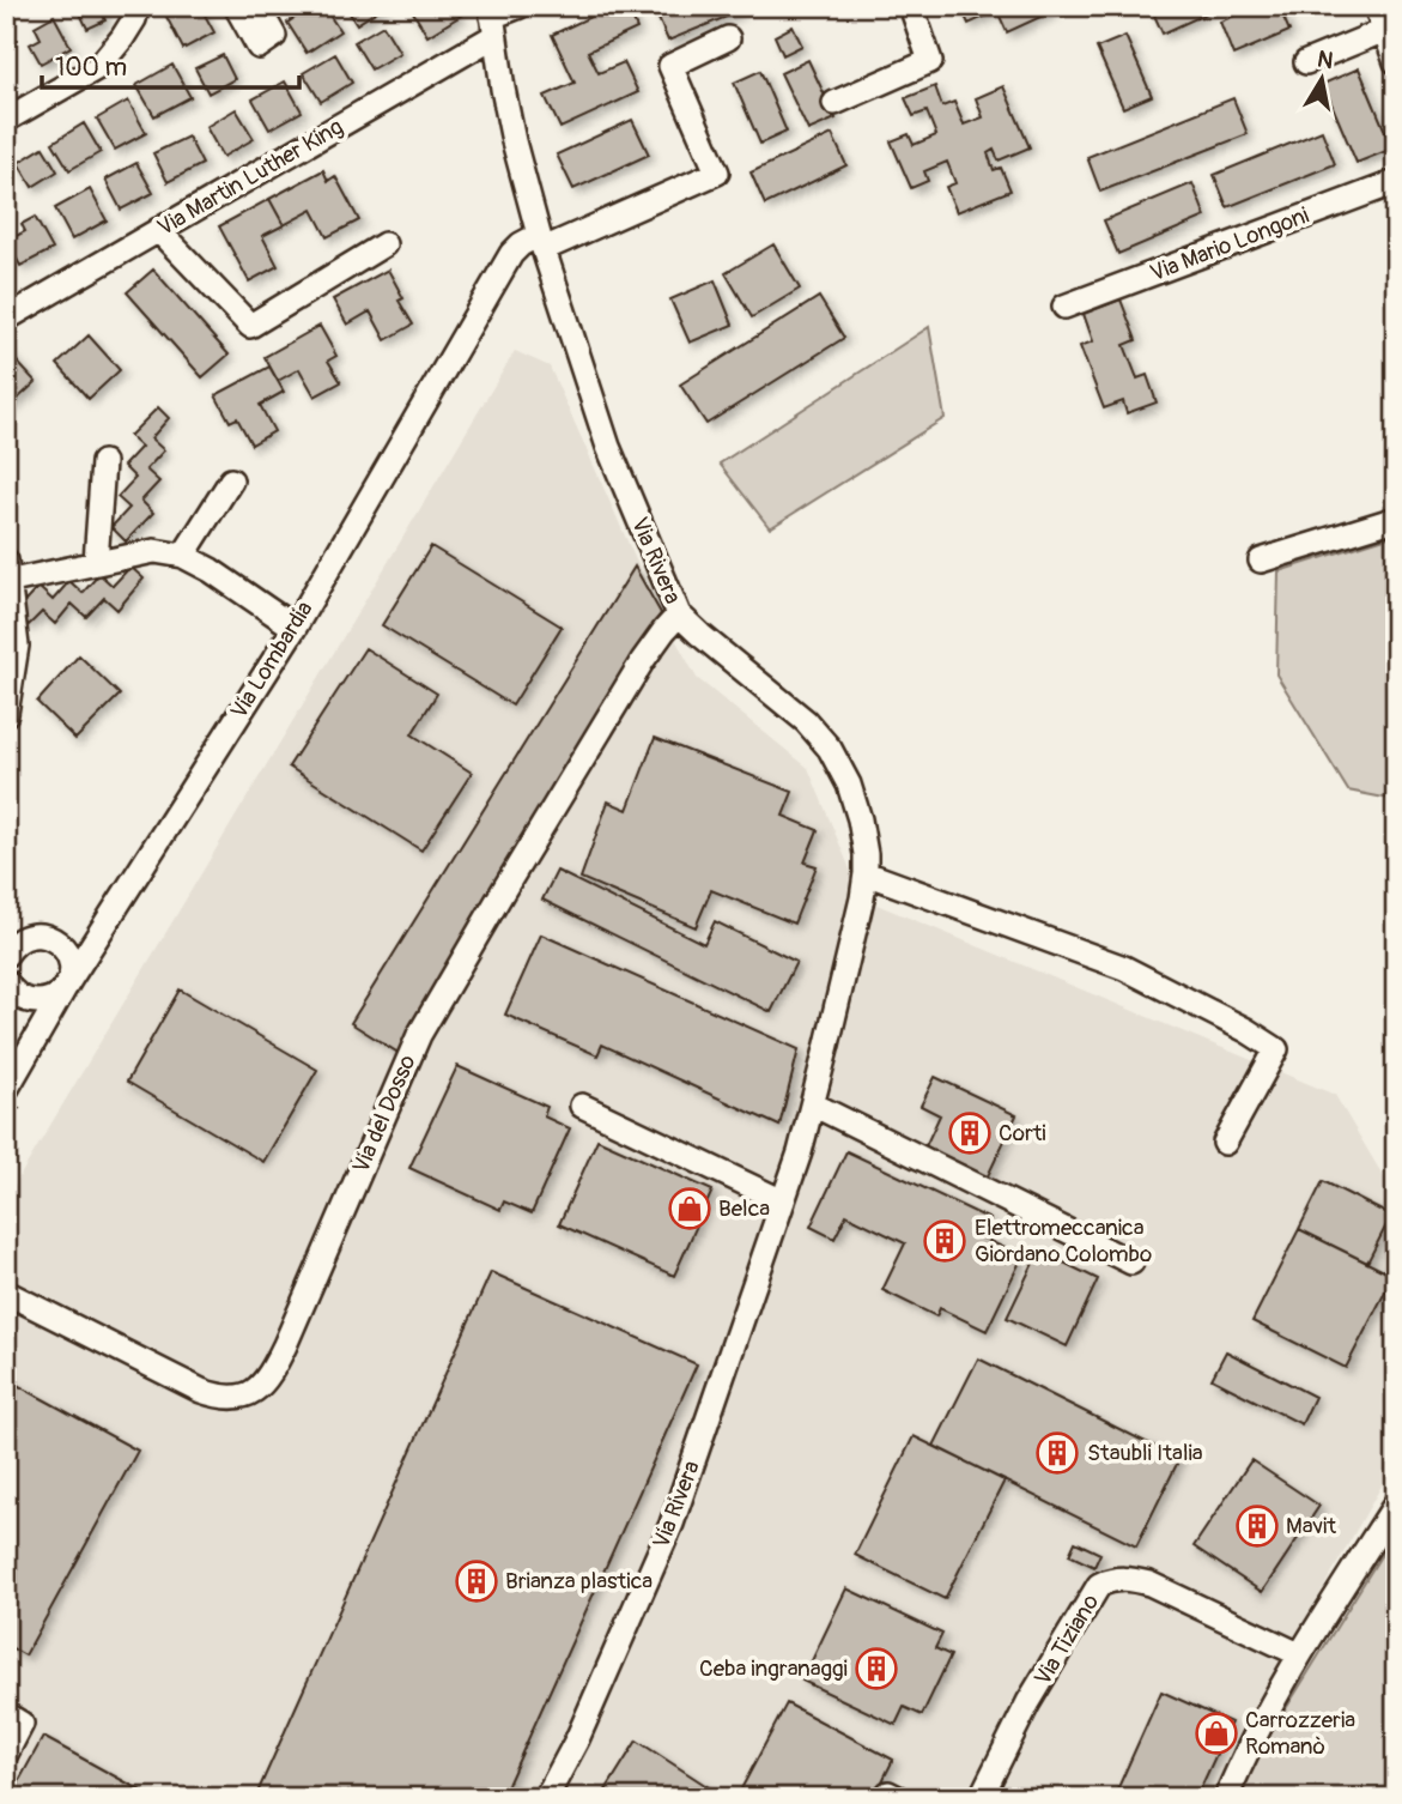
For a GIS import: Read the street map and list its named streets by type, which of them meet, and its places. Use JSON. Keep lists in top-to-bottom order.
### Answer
{
  "streets": {
    "street": [
      "Via Martin Luther King",
      "Via Mario Longoni",
      "Via Rivera",
      "Via Lombardia",
      "Via del Dosso",
      "Via Tiziano"
    ]
  },
  "crossings": [
    ["Via Martin Luther King", "Via Rivera"],
    ["Via Rivera", "Via Lombardia"],
    ["Via Rivera", "Via del Dosso"]
  ],
  "places": {
    "building": [
      "Corti",
      "Elettromeccanica Giordano Colombo",
      "Staubli Italia",
      "Mavit",
      "Brianza plastica",
      "Ceba ingranaggi"
    ],
    "shop": ["Belca", "Carrozzeria Romanò"]
  },
  "scale_bar": "100 m",
  "north": "top"
}
